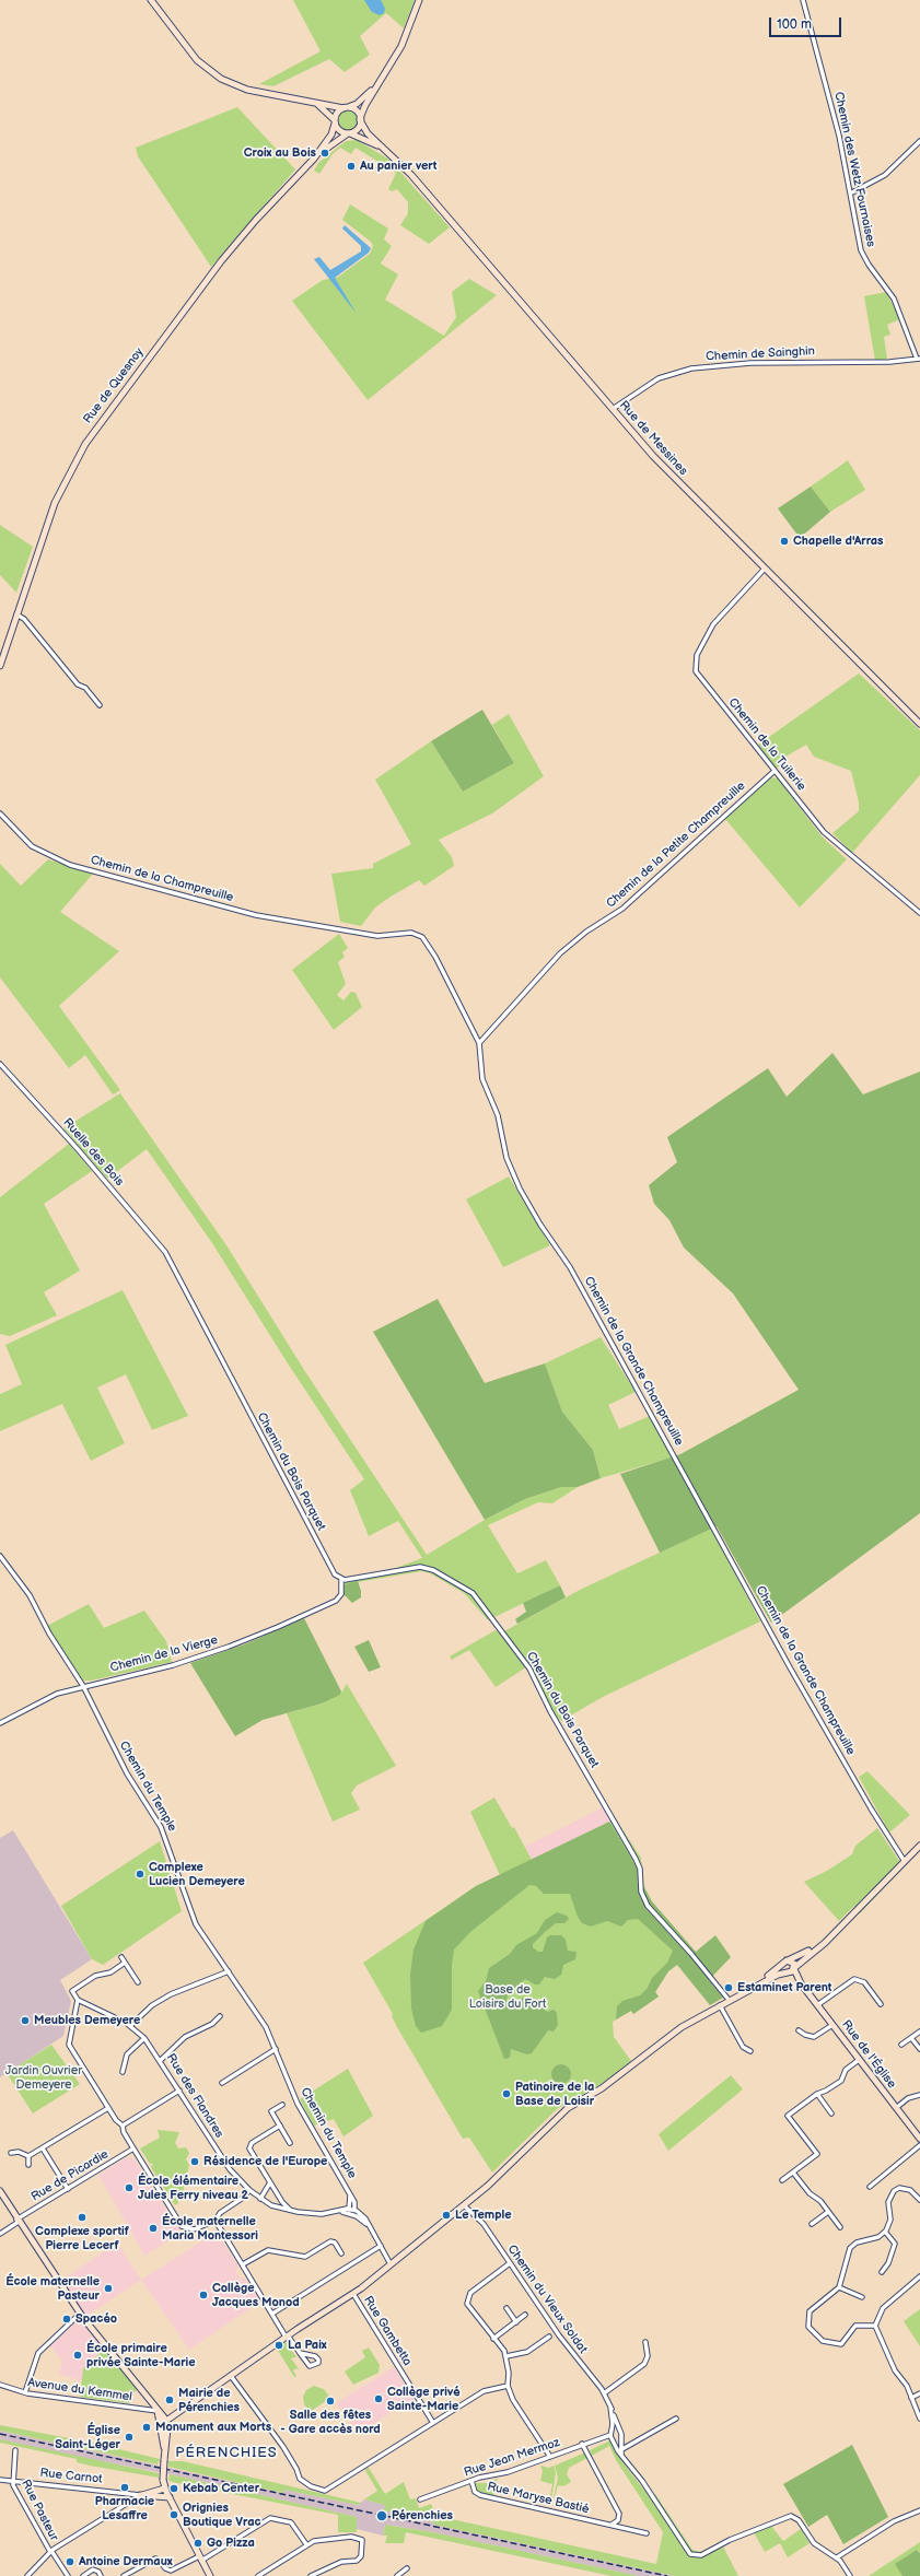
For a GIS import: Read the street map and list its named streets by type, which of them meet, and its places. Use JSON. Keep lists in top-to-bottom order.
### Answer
{
  "streets": {
    "main road": [
      "Rue de Quesnoy",
      "Rue de Messines",
      "Rue de l'Église",
      "Rue Carnot"
    ],
    "street": [
      "Chemin des Wetz Fournaises",
      "Chemin de Sainghin",
      "Chemin de la Tuilerie",
      "Chemin de la Petite Champreuille",
      "Chemin de la Champreuille",
      "Ruelle des Bois",
      "Chemin de la Grande Champreuille",
      "Chemin du Bois Parquet",
      "Chemin de la Vierge",
      "Chemin du Temple",
      "Rue des Flandres",
      "Rue de Picardie",
      "Chemin du Vieux Soldat",
      "Rue Gambetta",
      "Avenue du Kemmel",
      "Rue Jean Mermoz",
      "Rue Maryse Bastié",
      "Rue Pasteur"
    ]
  },
  "crossings": [
    ["Chemin des Wetz Fournaises", "Chemin de Sainghin"],
    ["Chemin de Sainghin", "Rue de Messines"],
    ["Rue de Quesnoy", "Rue de Messines"],
    ["Rue de Messines", "Chemin de la Tuilerie"],
    ["Chemin de la Tuilerie", "Chemin de la Petite Champreuille"],
    ["Chemin de la Petite Champreuille", "Chemin de la Grande Champreuille"],
    ["Chemin de la Champreuille", "Chemin de la Grande Champreuille"],
    ["Ruelle des Bois", "Chemin du Bois Parquet"],
    ["Chemin du Bois Parquet", "Chemin de la Vierge"],
    ["Chemin de la Vierge", "Chemin du Temple"],
    ["Chemin du Temple", "Rue des Flandres"],
    ["Chemin du Vieux Soldat", "Rue Jean Mermoz"],
    ["Rue Jean Mermoz", "Rue Maryse Bastié"],
    ["Rue Carnot", "Rue Pasteur"]
  ],
  "districts": ["PÉRENCHIES"],
  "parks": ["Base de Loisirs du Fort", "Jardin Ouvrier Demeyere"],
  "places": [
    "Croix au Bois",
    "Au panier vert",
    "Chapelle d'Arras",
    "Complexe Lucien Demeyere",
    "Estaminet Parent",
    "Meubles Demeyere",
    "Patinoire de la Base de Loisir",
    "Résidence de l'Europe",
    "École élémentaire Jules Ferry niveau 2",
    "Le Temple",
    "Complexe sportif Pierre Lecerf",
    "École maternelle Maria Montessori",
    "École maternelle Pasteur",
    "Collège Jacques Monod",
    "Spacéo",
    "La Paix",
    "École primaire privée Sainte-Marie",
    "Collège privé Sainte-Marie",
    "Mairie de Pérenchies",
    "Salle des fêtes - Gare accès nord",
    "Monument aux Morts",
    "Église Saint-Léger",
    "Pharmacie Lesaffre",
    "Kebab Center",
    "Orignies Boutique Vrac",
    "Pérenchies",
    "Go Pizza",
    "Antoine Dermaux"
  ],
  "scale_bar": "100 m"
}
